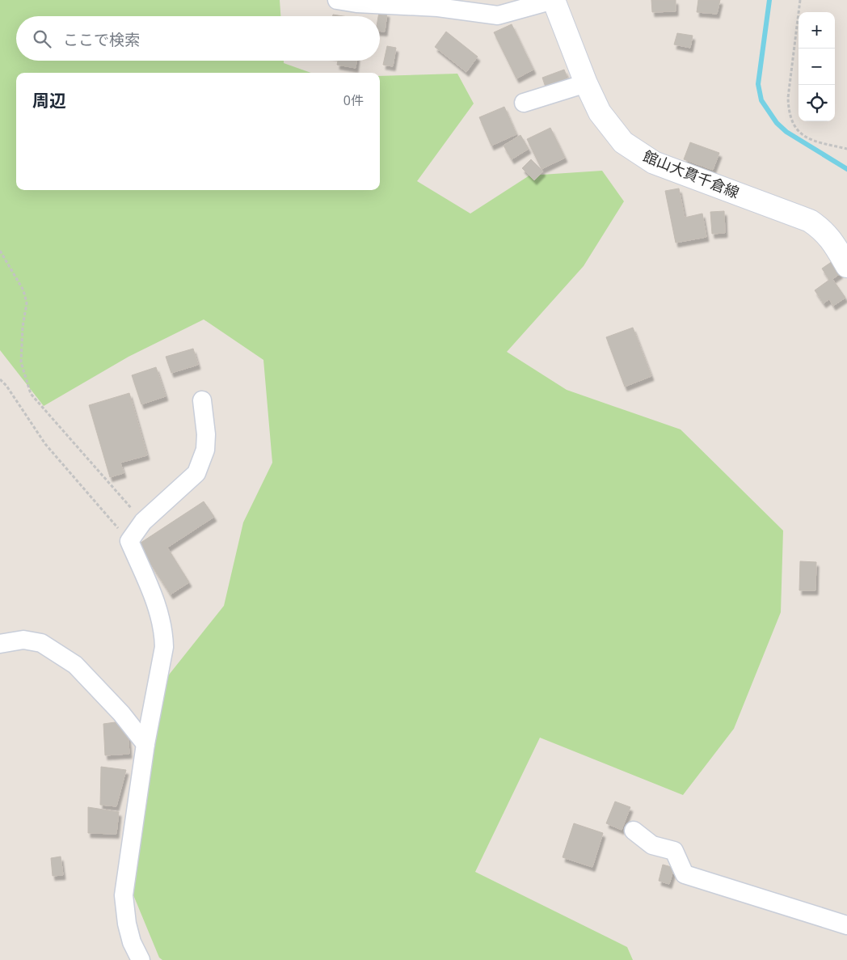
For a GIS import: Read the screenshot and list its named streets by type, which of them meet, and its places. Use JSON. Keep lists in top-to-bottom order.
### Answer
{
  "streets": {
    "main road": ["館山大貫千倉線"]
  },
  "page": {
    "map_buttons": ["+", "−"],
    "search": "ここで検索",
    "heading": ["周辺", "0件"]
  }
}
